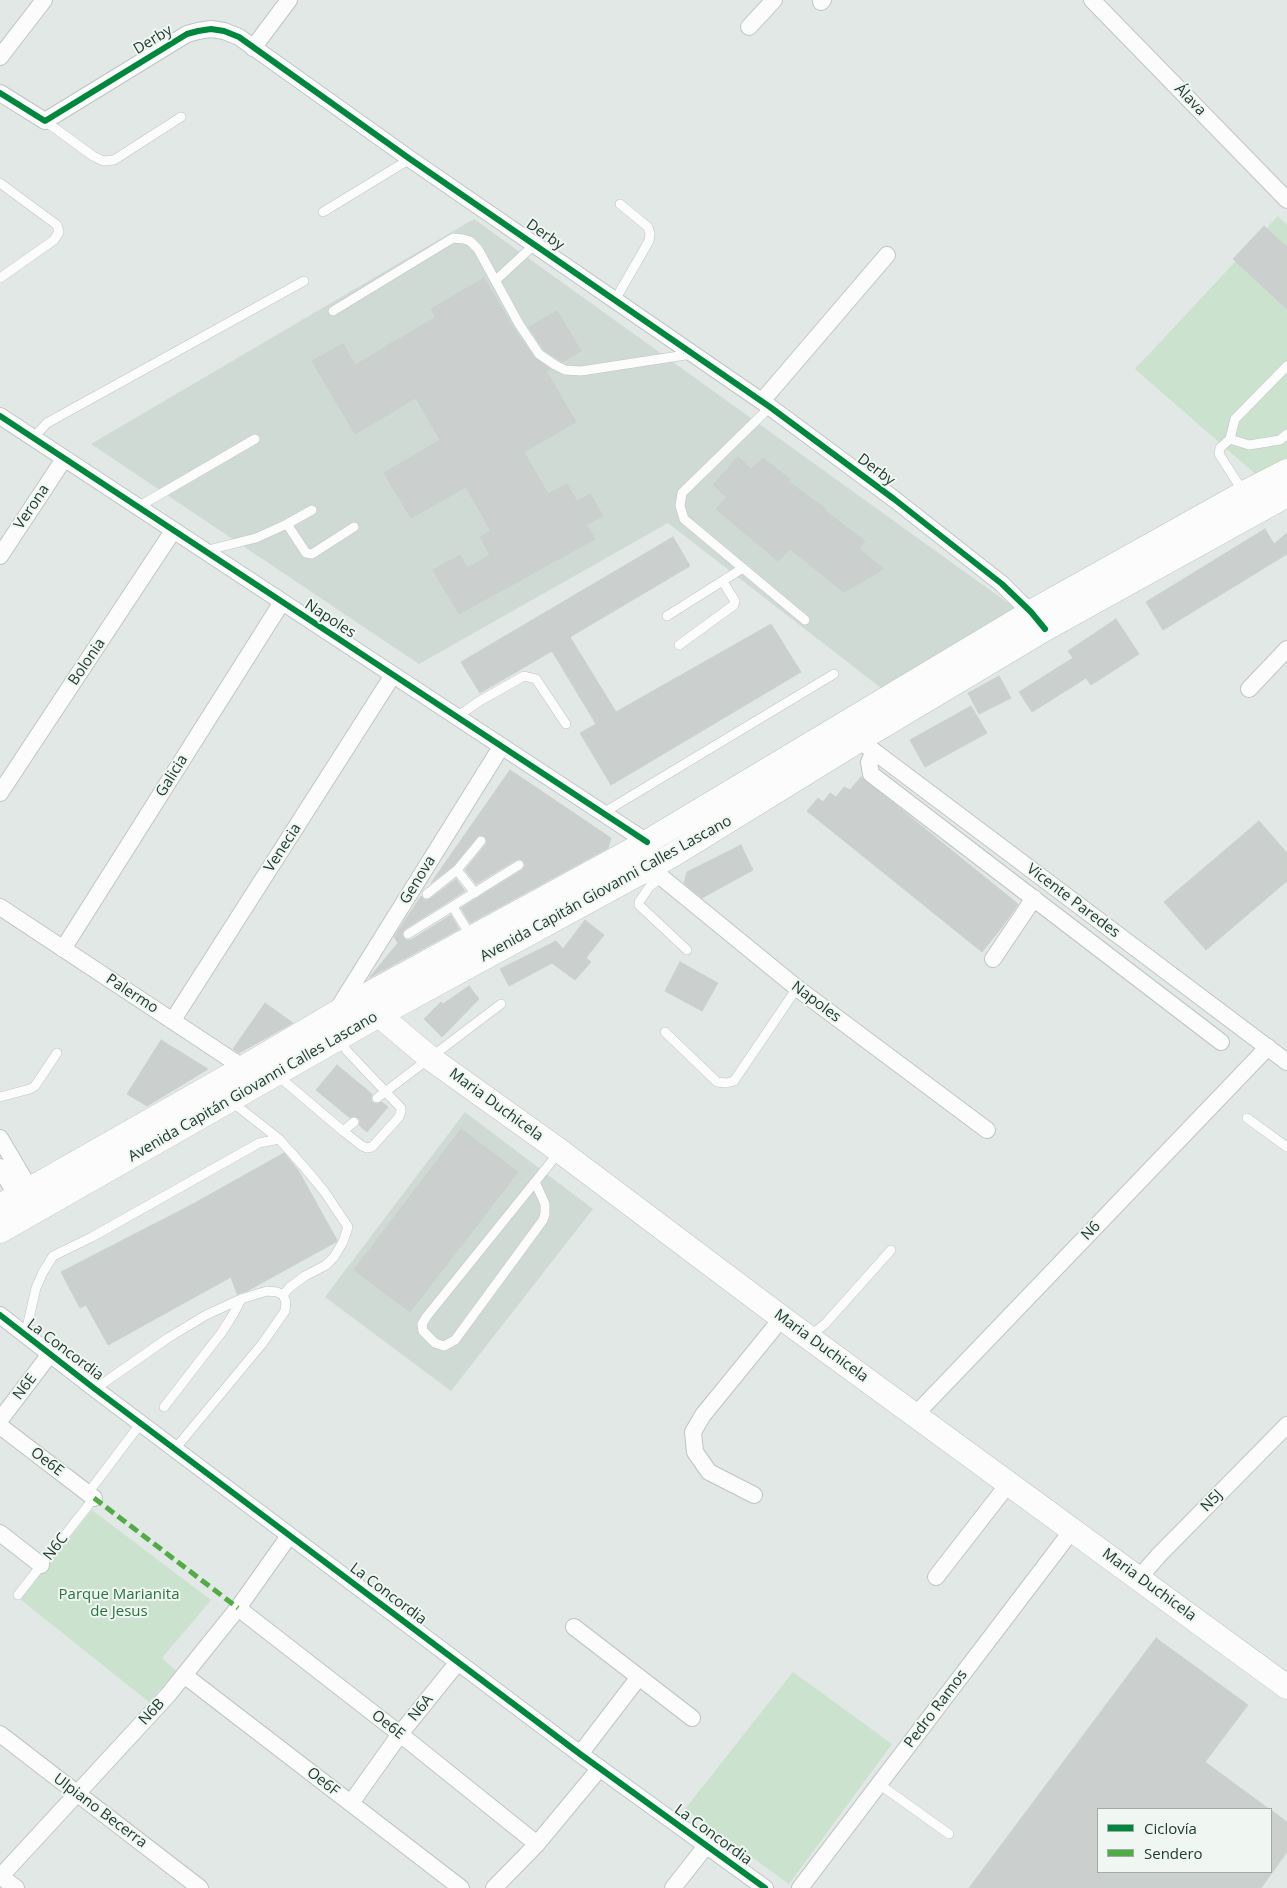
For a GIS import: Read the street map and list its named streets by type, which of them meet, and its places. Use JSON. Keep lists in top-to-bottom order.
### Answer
{
  "streets": {
    "main road": ["Avenida Capitán Giovanni Calles Lascano", "Maria Duchicela"],
    "street": [
      "Derby",
      "Álava",
      "Verona",
      "Napoles",
      "Bolonia",
      "Galicia",
      "Venecia",
      "Genova",
      "Vicente Paredes",
      "Palermo",
      "N6",
      "La Concordia",
      "N6E",
      "Oe6E",
      "N5J",
      "N6A",
      "Pedro Ramos",
      "N6B",
      "Oe6F",
      "Ulpiano Becerra"
    ],
    "lane": ["N6C"]
  },
  "crossings": [
    ["Derby", "Avenida Capitán Giovanni Calles Lascano"],
    ["Verona", "Napoles"],
    ["Napoles", "Bolonia"],
    ["Napoles", "Galicia"],
    ["Napoles", "Venecia"],
    ["Napoles", "Genova"],
    ["Napoles", "Avenida Capitán Giovanni Calles Lascano"],
    ["Galicia", "Palermo"],
    ["Venecia", "Palermo"],
    ["Genova", "Avenida Capitán Giovanni Calles Lascano"],
    ["Avenida Capitán Giovanni Calles Lascano", "Vicente Paredes"],
    ["Avenida Capitán Giovanni Calles Lascano", "Palermo"],
    ["Avenida Capitán Giovanni Calles Lascano", "Maria Duchicela"],
    ["Vicente Paredes", "N6"],
    ["Maria Duchicela", "N6"],
    ["Maria Duchicela", "N5J"],
    ["Maria Duchicela", "Pedro Ramos"],
    ["La Concordia", "N6E"],
    ["La Concordia", "N6C"],
    ["La Concordia", "N6A"],
    ["La Concordia", "N6B"],
    ["Oe6E", "N6C"],
    ["Oe6E", "N6A"],
    ["Oe6E", "N6B"],
    ["N6A", "Oe6F"],
    ["N6B", "Oe6F"],
    ["N6B", "Ulpiano Becerra"]
  ],
  "parks": ["Parque Marianita de Jesus"],
  "legend": ["Ciclovía", "Sendero"]
}
